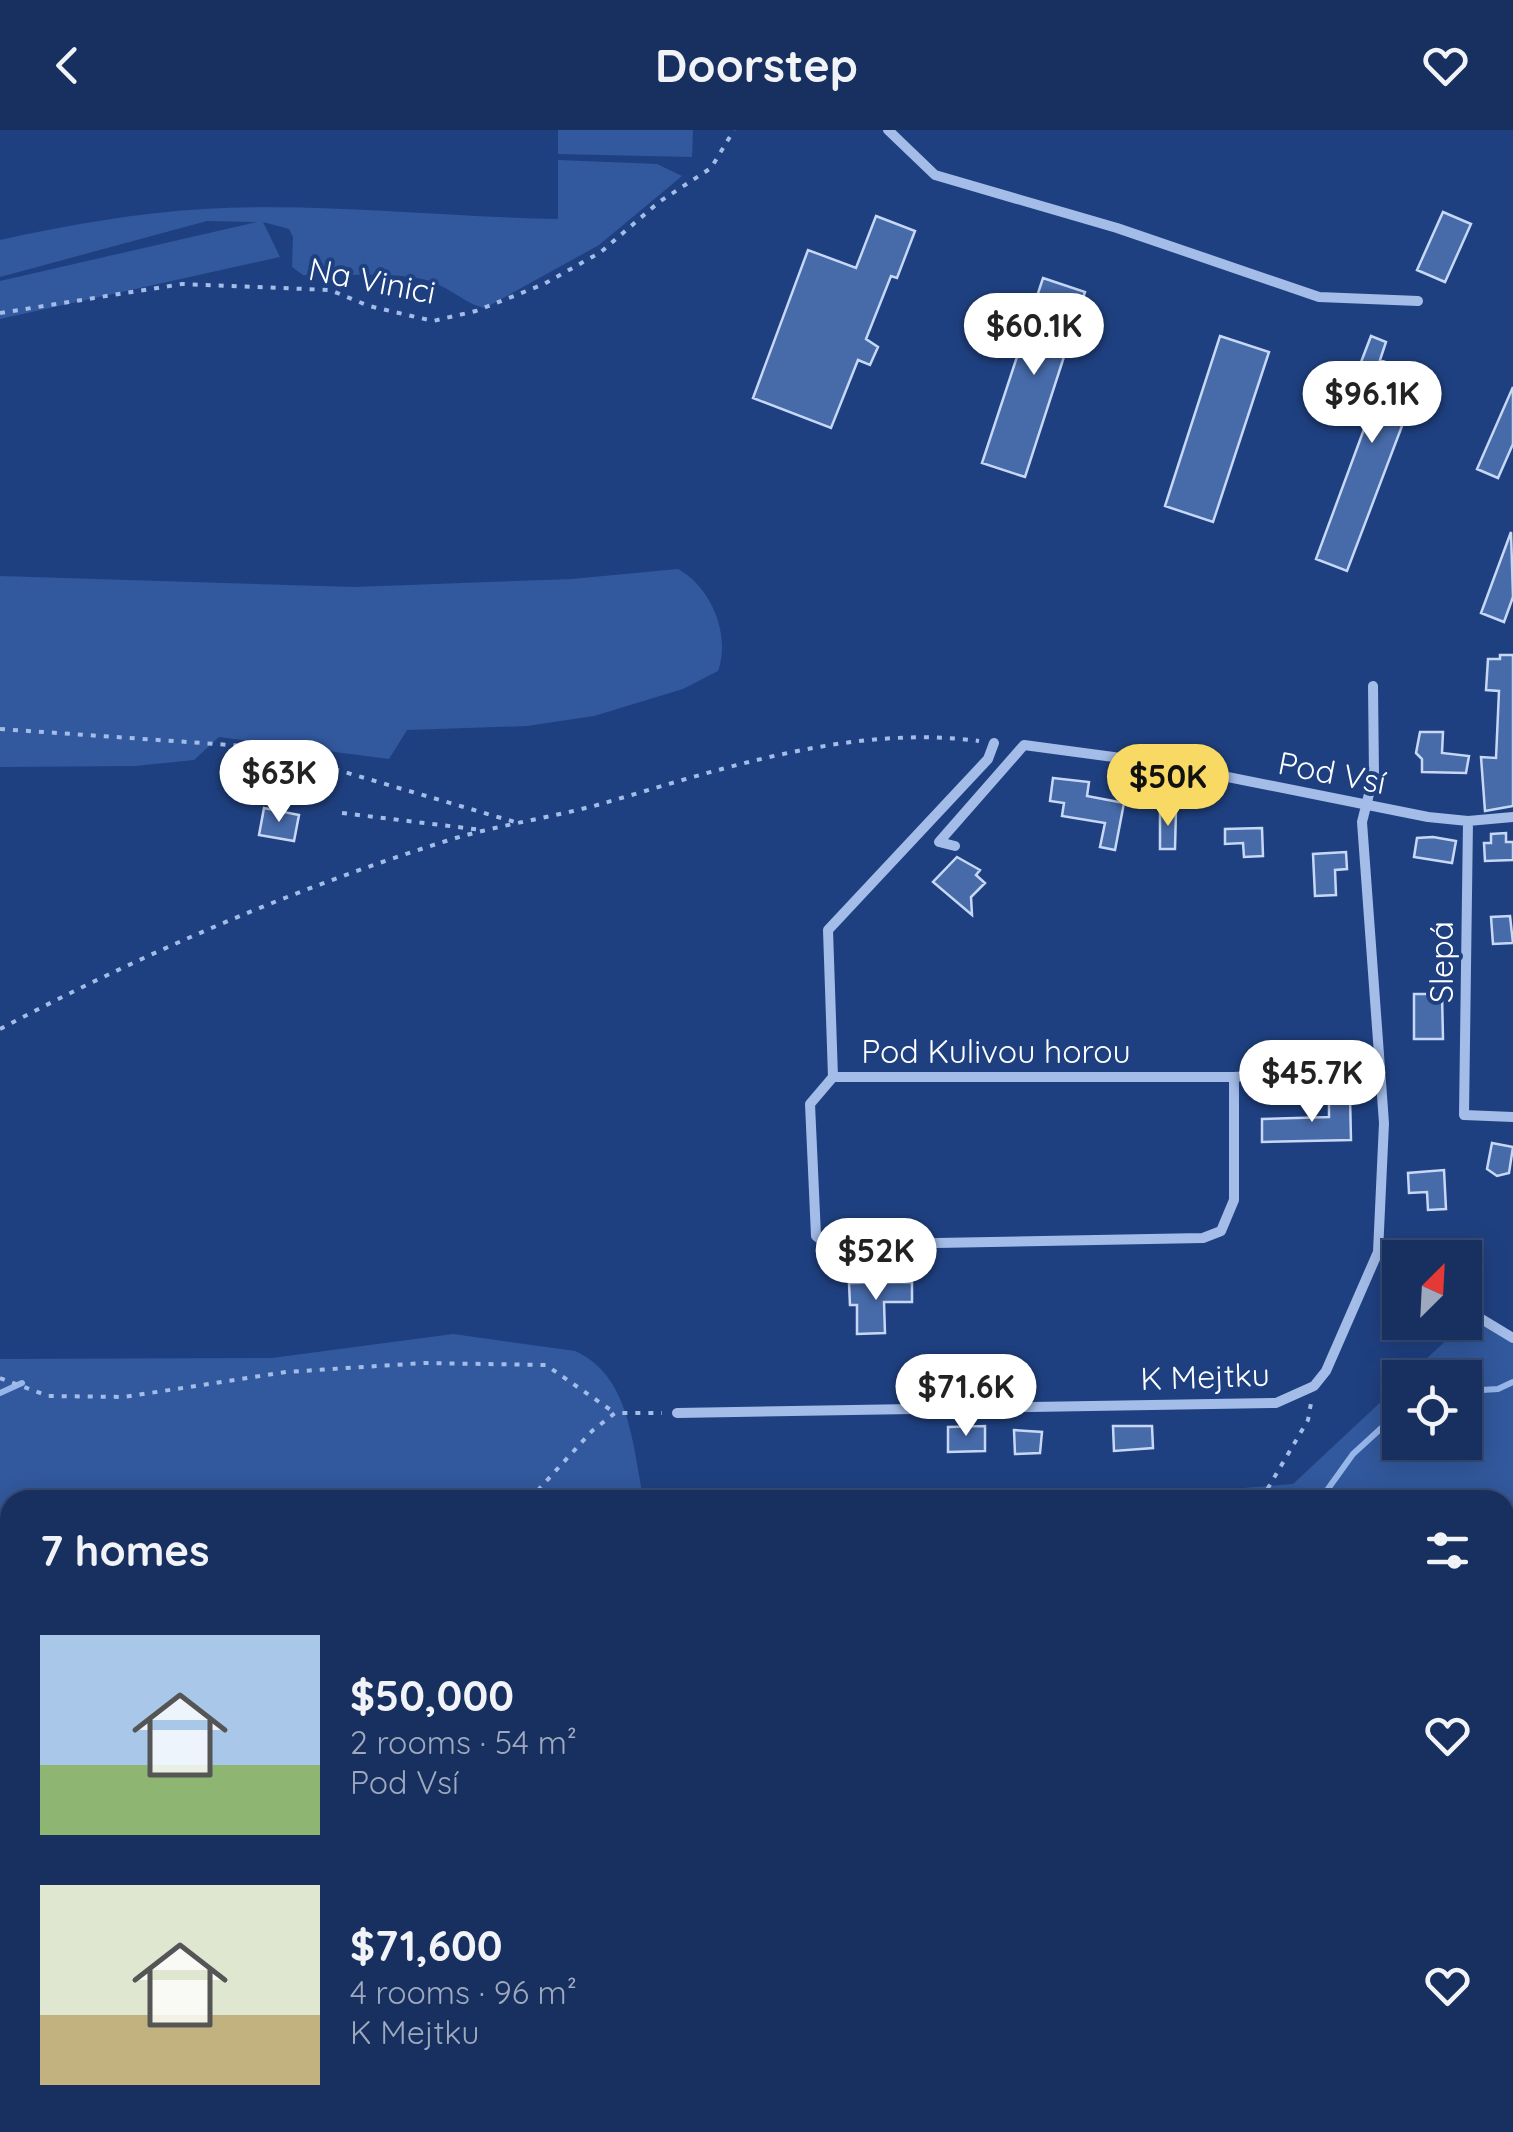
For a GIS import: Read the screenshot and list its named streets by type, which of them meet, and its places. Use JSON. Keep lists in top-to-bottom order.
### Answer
{
  "streets": {
    "street": [
      "Pod Vsí",
      "Slepá",
      "Pod Kulivou horou",
      "K Mejtku"
    ],
    "path": ["Na Vinici"]
  },
  "crossings": [
    ["Pod Vsí", "Slepá"],
    ["Pod Vsí", "K Mejtku"],
    ["Pod Kulivou horou", "K Mejtku"]
  ],
  "north": "top right",
  "page": {
    "header": "Doorstep",
    "price": [
      "$60.1K",
      "$96.1K",
      "$63K",
      "$50K",
      "$45.7K",
      "$52K",
      "$71.6K"
    ],
    "heading": "7 homes",
    "list": [
      {
        "name": "$50,000",
        "note": "2 rooms · 54 m² · Pod Vsí"
      },
      {
        "name": "$71,600",
        "note": "4 rooms · 96 m² · K Mejtku"
      }
    ]
  }
}
